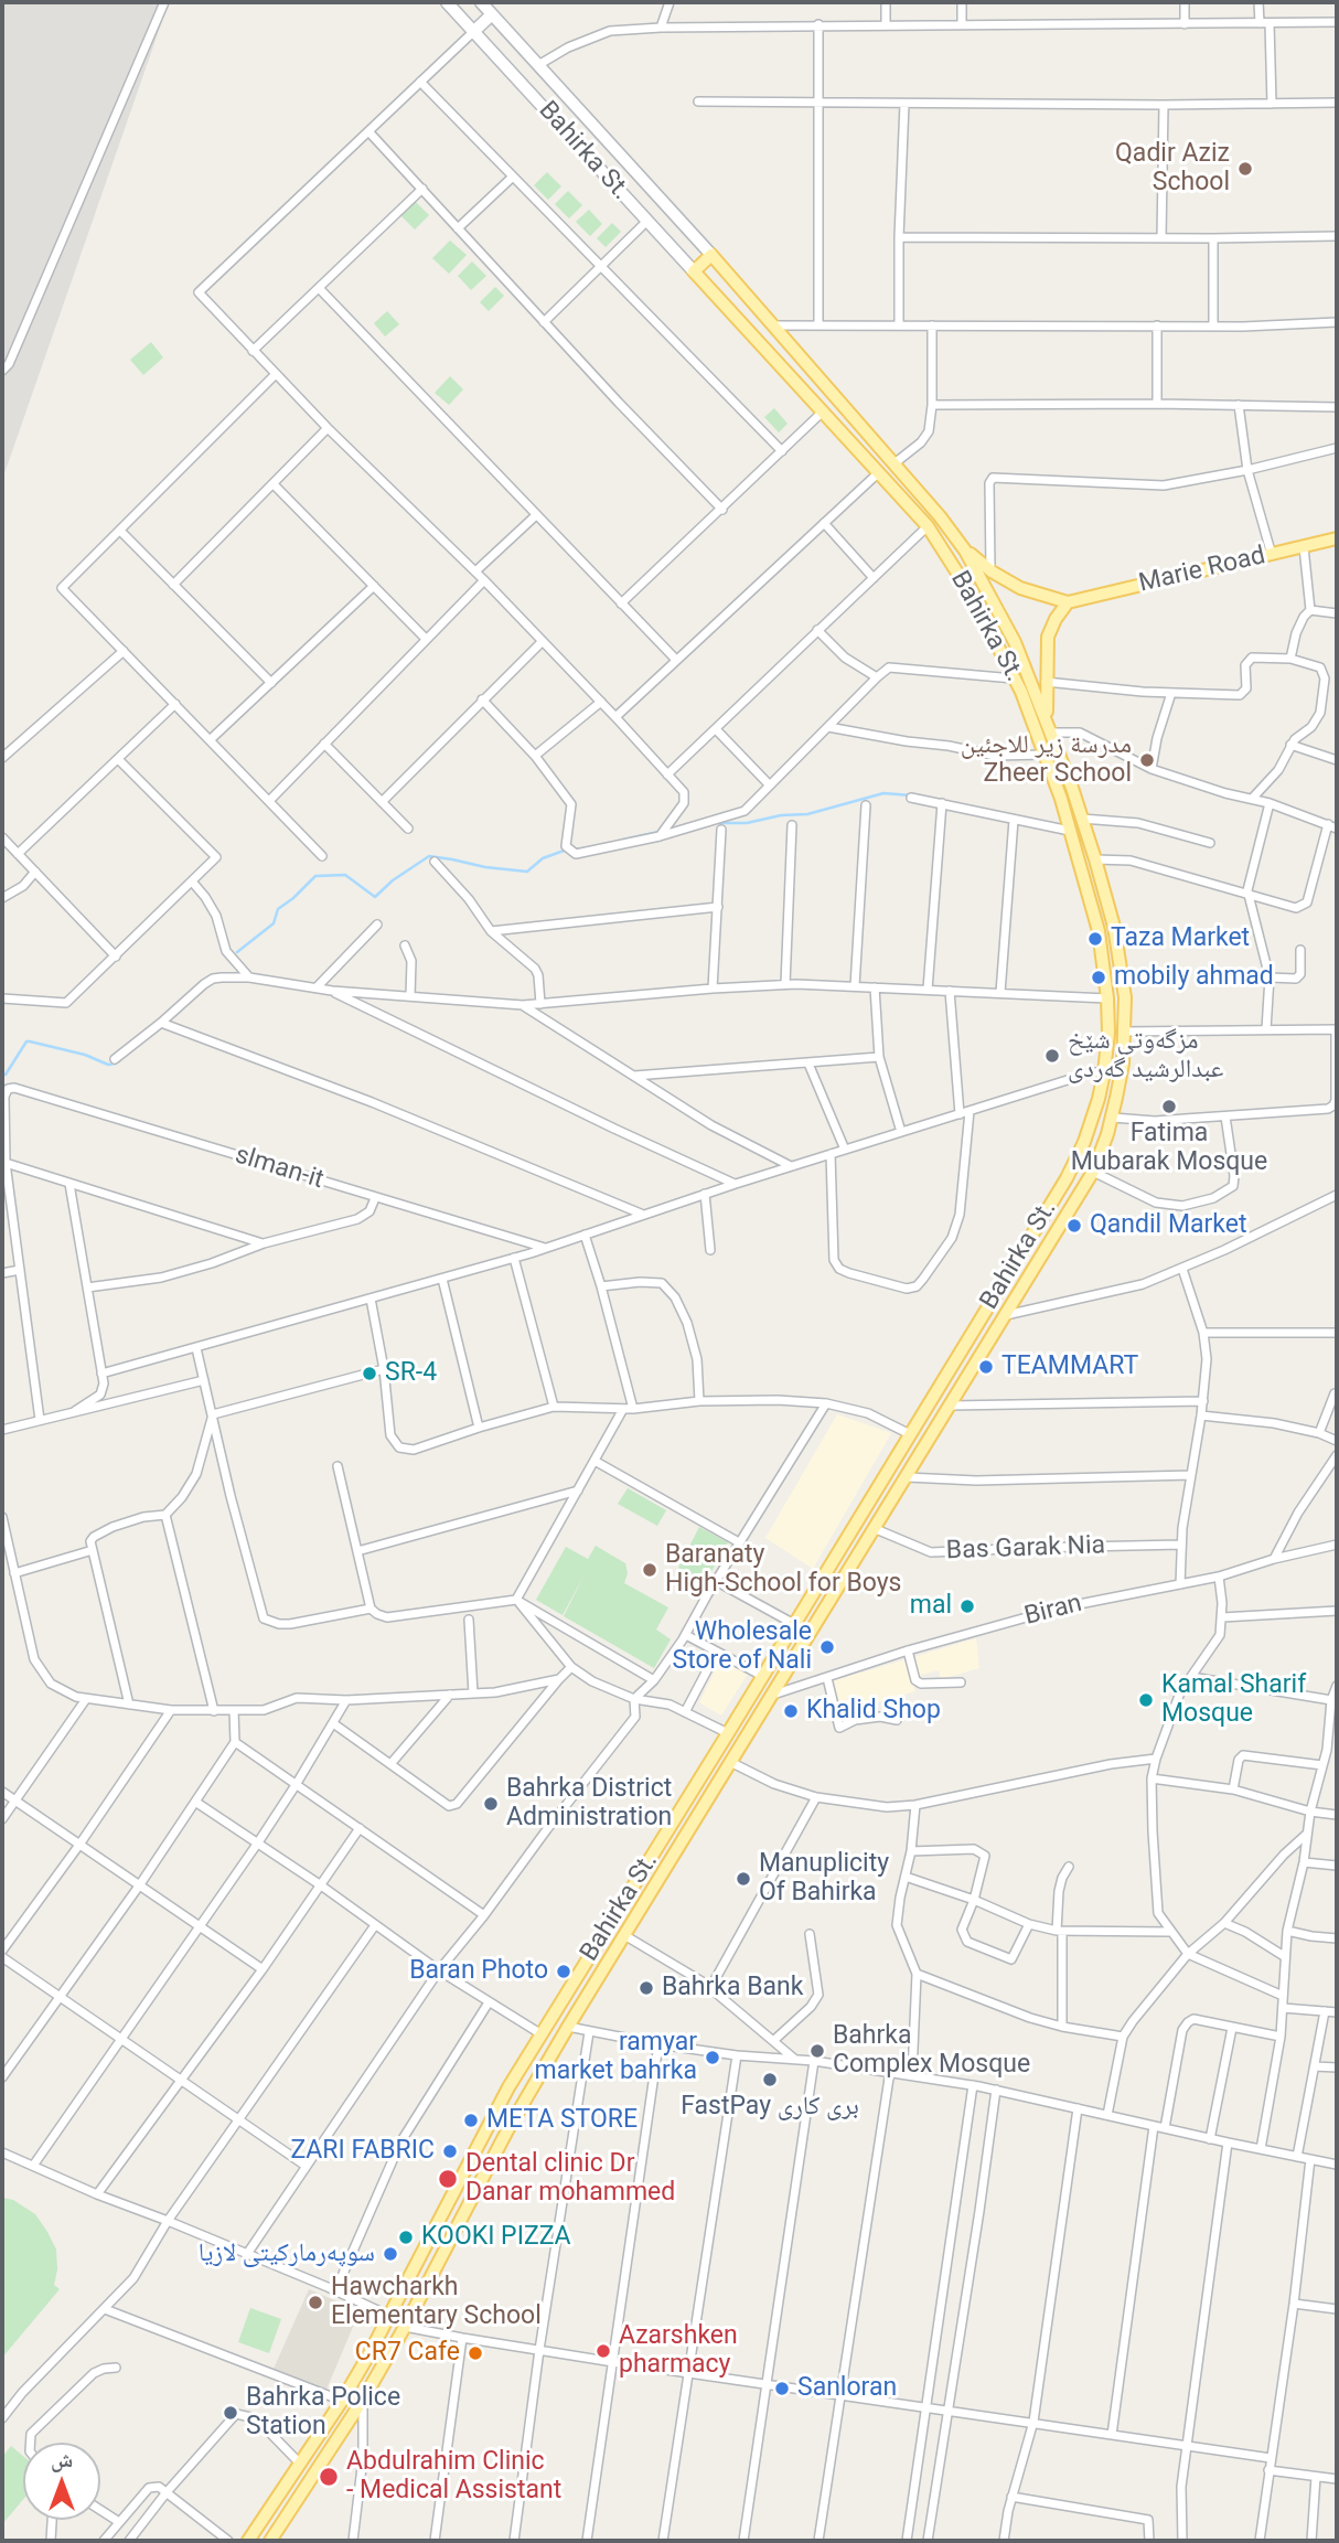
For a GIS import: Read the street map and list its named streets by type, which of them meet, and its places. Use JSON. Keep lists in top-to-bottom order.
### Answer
{
  "streets": {
    "main road": ["Bahirka St.", "Marie Road"],
    "street": ["slman-it", "Bas Garak Nia", "Biran"]
  },
  "crossings": [
    ["Bahirka St.", "Bas Garak Nia"],
    ["Bahirka St.", "Biran"]
  ],
  "places": [
    "Qadir Aziz School",
    "مدرسة زير للاجئين Zheer School",
    "Taza Market",
    "mobily ahmad",
    "مزگەوتی شێخ عبدالرشید گەردی",
    "Fatima Mubarak Mosque",
    "Qandil Market",
    "TEAMMART",
    "SR-4",
    "Baranaty High-School for Boys",
    "mal",
    "Wholesale Store of Nali",
    "Kamal Sharif Mosque",
    "Khalid Shop",
    "Bahrka District Administration",
    "Manuplicity Of Bahirka",
    "Baran Photo",
    "Bahrka Bank",
    "Bahrka Complex Mosque",
    "ramyar market bahrka",
    "FastPay بری كاری",
    "META STORE",
    "ZARI FABRIC",
    "Dental clinic Dr Danar mohammed",
    "KOOKI PIZZA",
    "سوپه‌رمارکیتی لازیا",
    "Hawcharkh Elementary School",
    "Azarshken pharmacy",
    "CR7 Cafe",
    "Sanloran",
    "Bahrka Police Station",
    "Abdulrahim Clinic - Medical Assistant"
  ],
  "north": "top"
}
